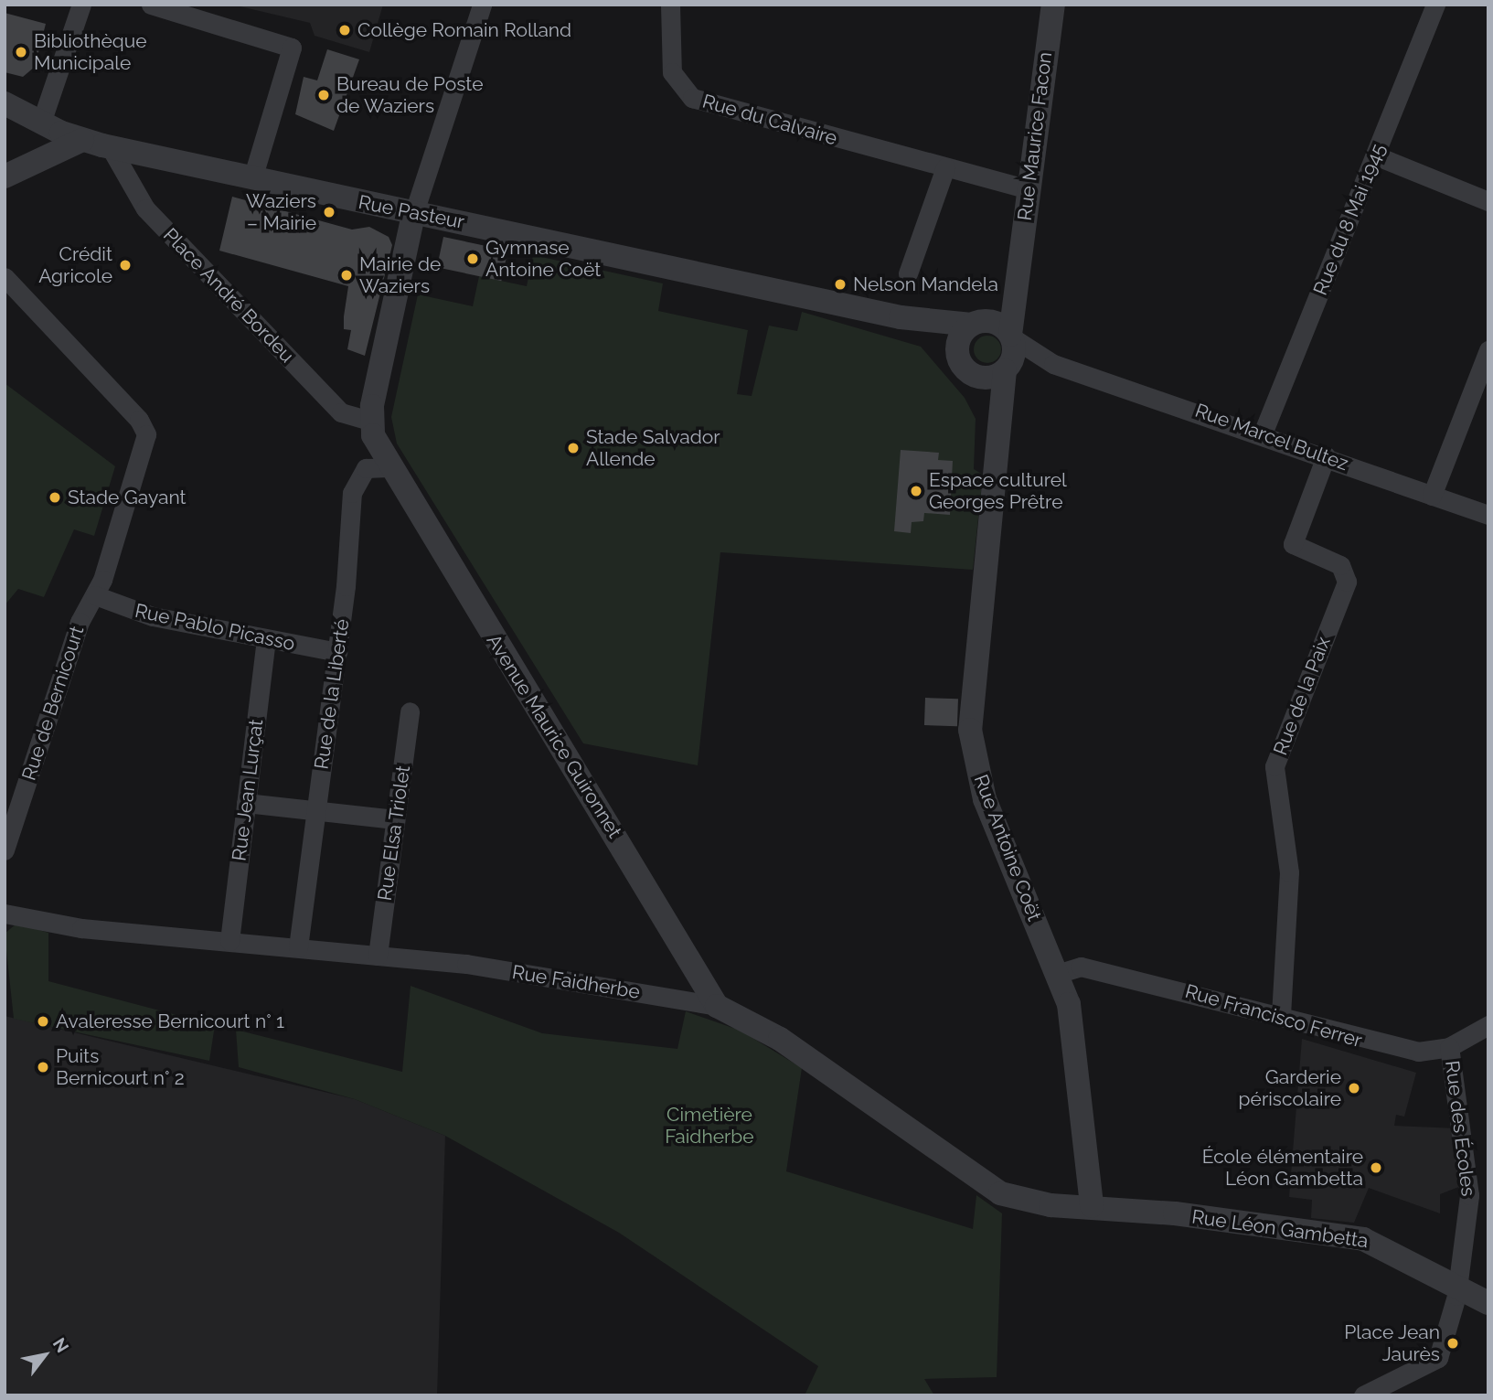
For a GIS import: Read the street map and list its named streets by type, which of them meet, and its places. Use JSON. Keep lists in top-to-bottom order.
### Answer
{
  "streets": {
    "street": [
      "Rue du Calvaire",
      "Rue Maurice Facon",
      "Rue Pasteur",
      "Rue du 8 Mai 1945",
      "Place André Bordeu",
      "Rue Marcel Bultez",
      "Rue Pablo Picasso",
      "Rue de la Liberté",
      "Rue de la Paix",
      "Rue de Bernicourt",
      "Avenue Maurice Guironnet",
      "Rue Jean Lurçat",
      "Rue Elsa Triolet",
      "Rue Antoine Coët",
      "Rue Faidherbe",
      "Rue Francisco Ferrer",
      "Rue des Écoles",
      "Rue Léon Gambetta"
    ]
  },
  "crossings": [
    ["Rue du Calvaire", "Rue Maurice Facon"],
    ["Rue Maurice Facon", "Rue Pasteur"],
    ["Rue Maurice Facon", "Rue Marcel Bultez"],
    ["Rue Maurice Facon", "Rue Antoine Coët"],
    ["Rue Pasteur", "Place André Bordeu"],
    ["Rue Pasteur", "Rue Marcel Bultez"],
    ["Rue Pasteur", "Rue Antoine Coët"],
    ["Rue du 8 Mai 1945", "Rue Marcel Bultez"],
    ["Place André Bordeu", "Avenue Maurice Guironnet"],
    ["Rue Marcel Bultez", "Rue de la Paix"],
    ["Rue Marcel Bultez", "Rue Antoine Coët"],
    ["Rue Pablo Picasso", "Rue de la Liberté"],
    ["Rue Pablo Picasso", "Rue de Bernicourt"],
    ["Rue Pablo Picasso", "Rue Jean Lurçat"],
    ["Rue de la Liberté", "Avenue Maurice Guironnet"],
    ["Rue de la Liberté", "Rue Faidherbe"],
    ["Rue de la Paix", "Rue Francisco Ferrer"],
    ["Avenue Maurice Guironnet", "Rue Faidherbe"],
    ["Rue Jean Lurçat", "Rue Faidherbe"],
    ["Rue Elsa Triolet", "Rue Faidherbe"],
    ["Rue Antoine Coët", "Rue Faidherbe"],
    ["Rue Antoine Coët", "Rue Francisco Ferrer"],
    ["Rue Antoine Coët", "Rue Léon Gambetta"],
    ["Rue Faidherbe", "Rue Léon Gambetta"],
    ["Rue Francisco Ferrer", "Rue des Écoles"],
    ["Rue des Écoles", "Rue Léon Gambetta"]
  ],
  "parks": ["Cimetière Faidherbe"],
  "places": [
    "Collège Romain Rolland",
    "Bibliothèque Municipale",
    "Bureau de Poste de Waziers",
    "Waziers – Mairie",
    "Gymnase Antoine Coët",
    "Crédit Agricole",
    "Mairie de Waziers",
    "Nelson Mandela",
    "Stade Salvador Allende",
    "Espace culturel Georges Prêtre",
    "Stade Gayant",
    "Avaleresse Bernicourt n° 1",
    "Puits Bernicourt n° 2",
    "Garderie périscolaire",
    "École élémentaire Léon Gambetta",
    "Place Jean Jaurès"
  ],
  "north": "top right"
}
